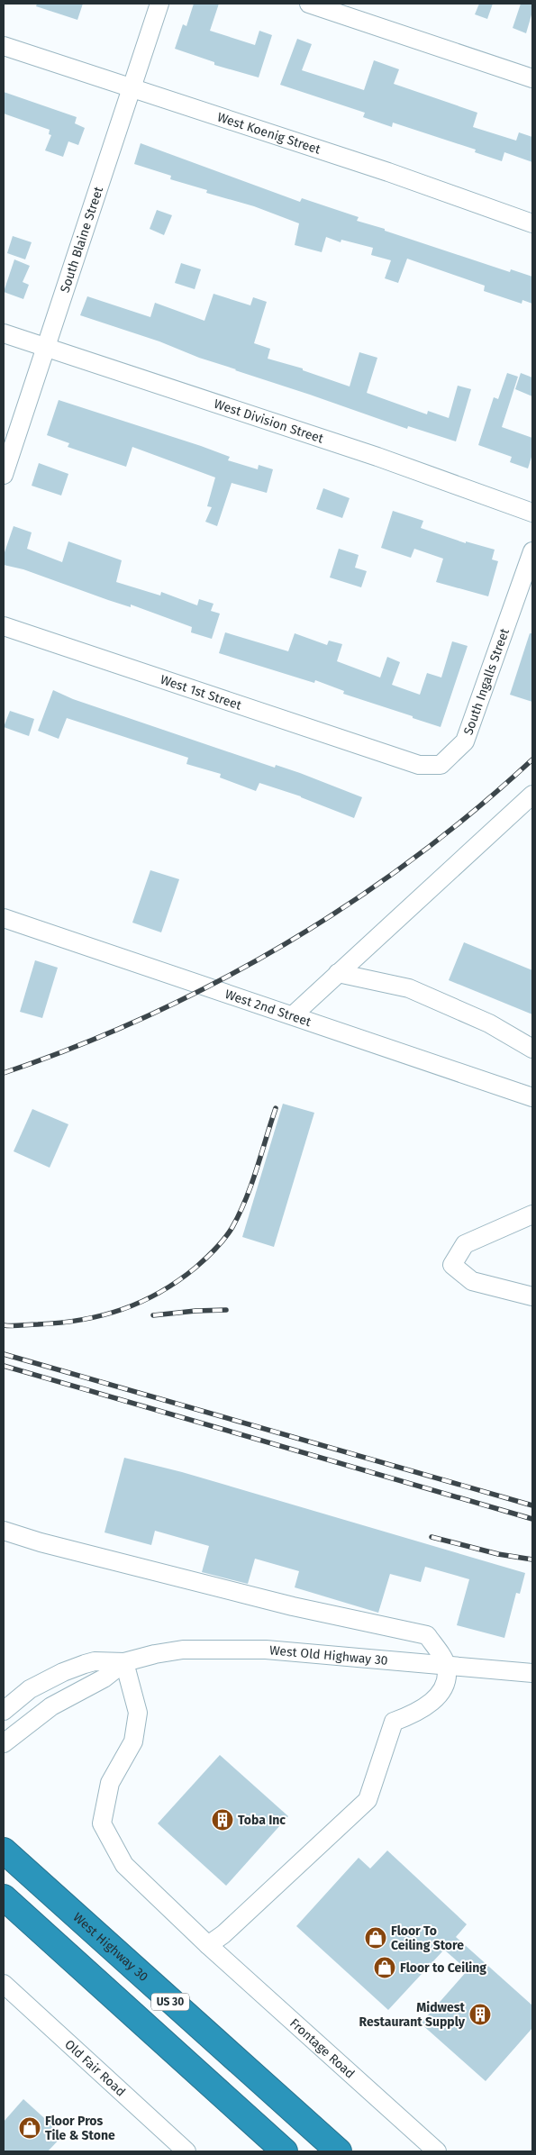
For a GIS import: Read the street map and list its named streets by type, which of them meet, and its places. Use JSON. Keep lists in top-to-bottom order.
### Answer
{
  "streets": {
    "highway": ["West Highway 30", "US 30"],
    "street": [
      "West Koenig Street",
      "South Blaine Street",
      "West Division Street",
      "South Ingalls Street",
      "West 1st Street",
      "West 2nd Street",
      "West Old Highway 30",
      "Frontage Road",
      "Old Fair Road"
    ]
  },
  "crossings": [
    ["West Koenig Street", "South Blaine Street"],
    ["South Blaine Street", "West Division Street"],
    ["South Ingalls Street", "West 1st Street"],
    ["West Old Highway 30", "Frontage Road"]
  ],
  "places": {
    "building": ["Toba Inc", "Midwest Restaurant Supply"],
    "shop": ["Floor To Ceiling Store", "Floor to Ceiling", "Floor Pros Tile & Stone"]
  }
}
